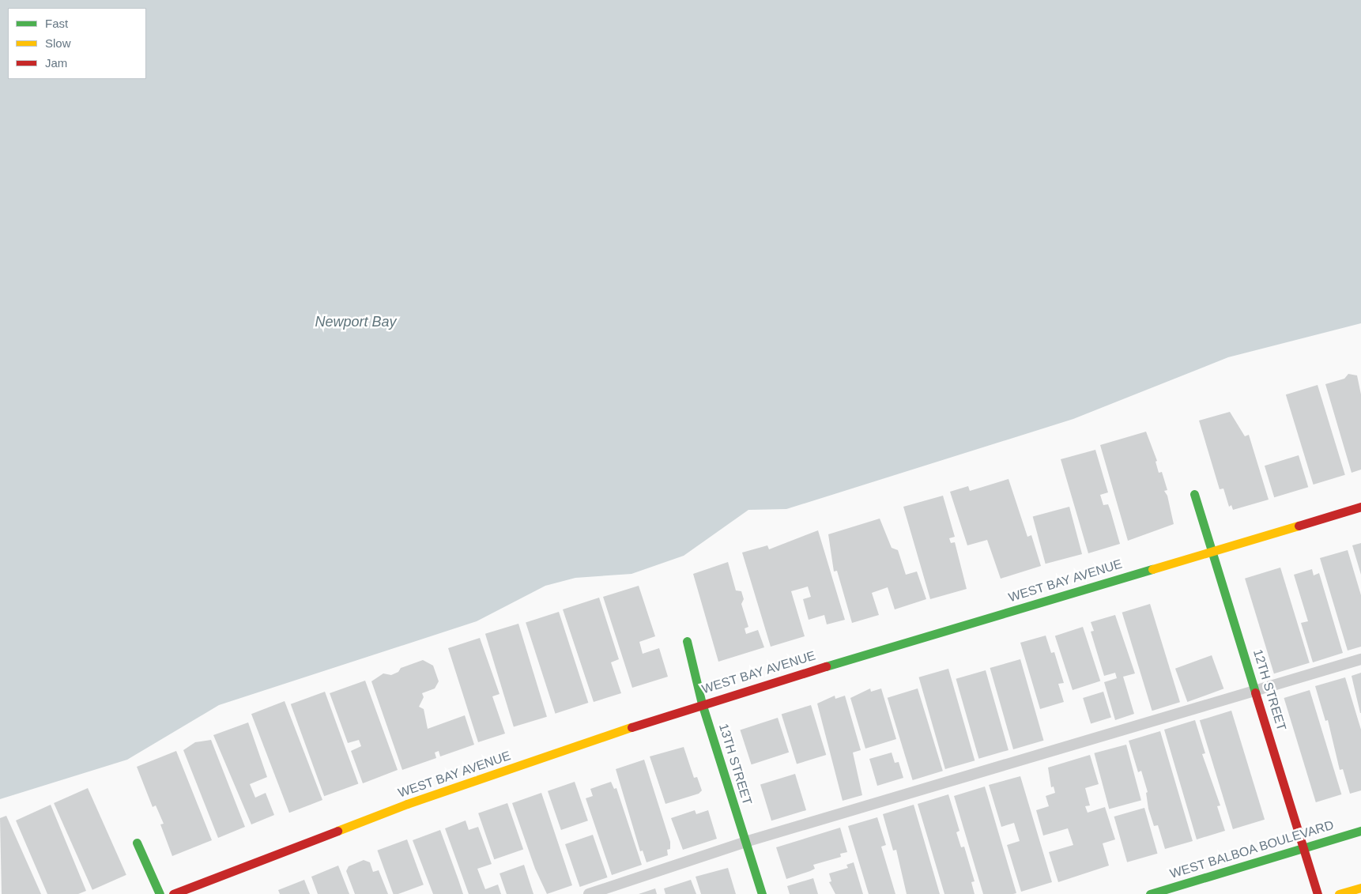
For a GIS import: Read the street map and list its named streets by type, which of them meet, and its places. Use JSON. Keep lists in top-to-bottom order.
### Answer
{
  "streets": {
    "street": [
      "WEST BAY AVENUE",
      "12TH STREET",
      "13TH STREET",
      "WEST BALBOA BOULEVARD"
    ]
  },
  "crossings": [
    ["WEST BAY AVENUE", "12TH STREET"],
    ["WEST BAY AVENUE", "13TH STREET"],
    ["12TH STREET", "WEST BALBOA BOULEVARD"]
  ],
  "water": ["Newport Bay"],
  "legend": ["Fast", "Slow", "Jam"]
}
